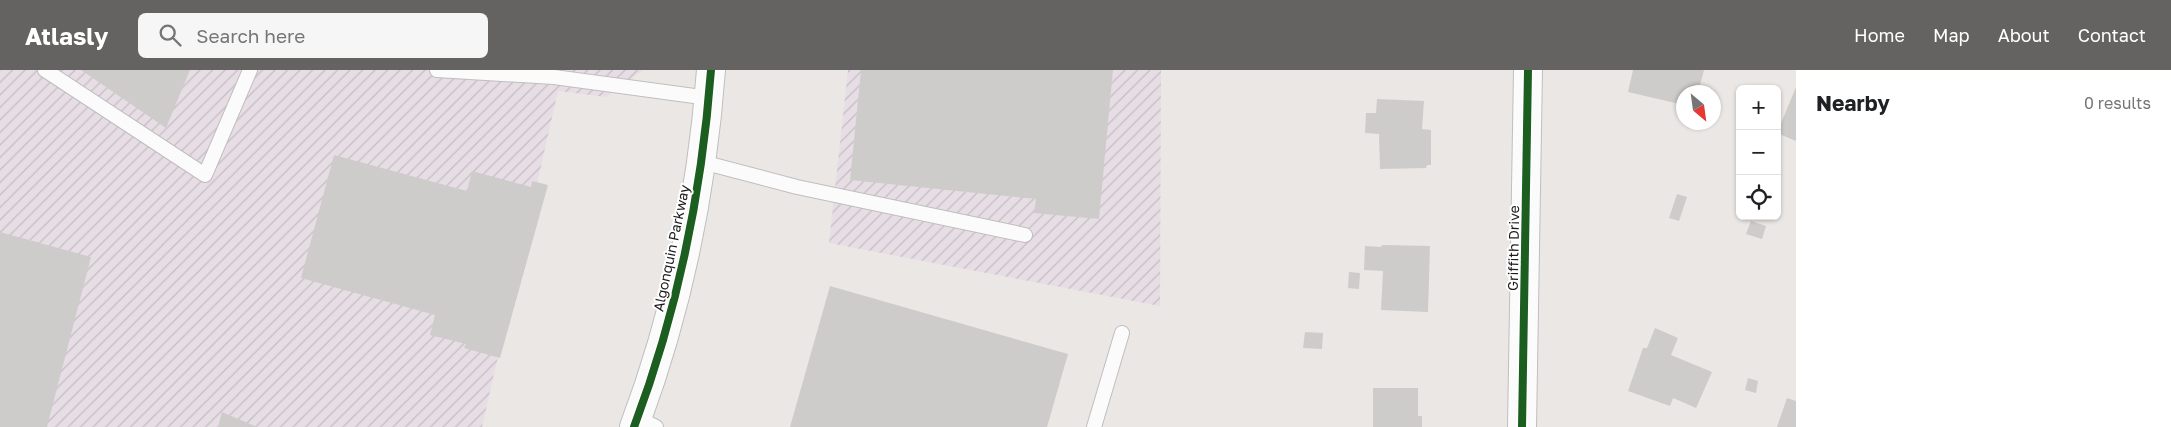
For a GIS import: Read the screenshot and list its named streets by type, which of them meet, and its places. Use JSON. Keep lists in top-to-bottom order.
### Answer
{
  "streets": {
    "street": ["Algonquin Parkway", "Griffith Drive"]
  },
  "north": "bottom right",
  "page": {
    "header": "Atlasly",
    "search": "Search here",
    "nav": [
      "Home",
      "Map",
      "About",
      "Contact"
    ],
    "heading": ["Nearby", "0 results"],
    "map_buttons": ["+", "−"]
  }
}
